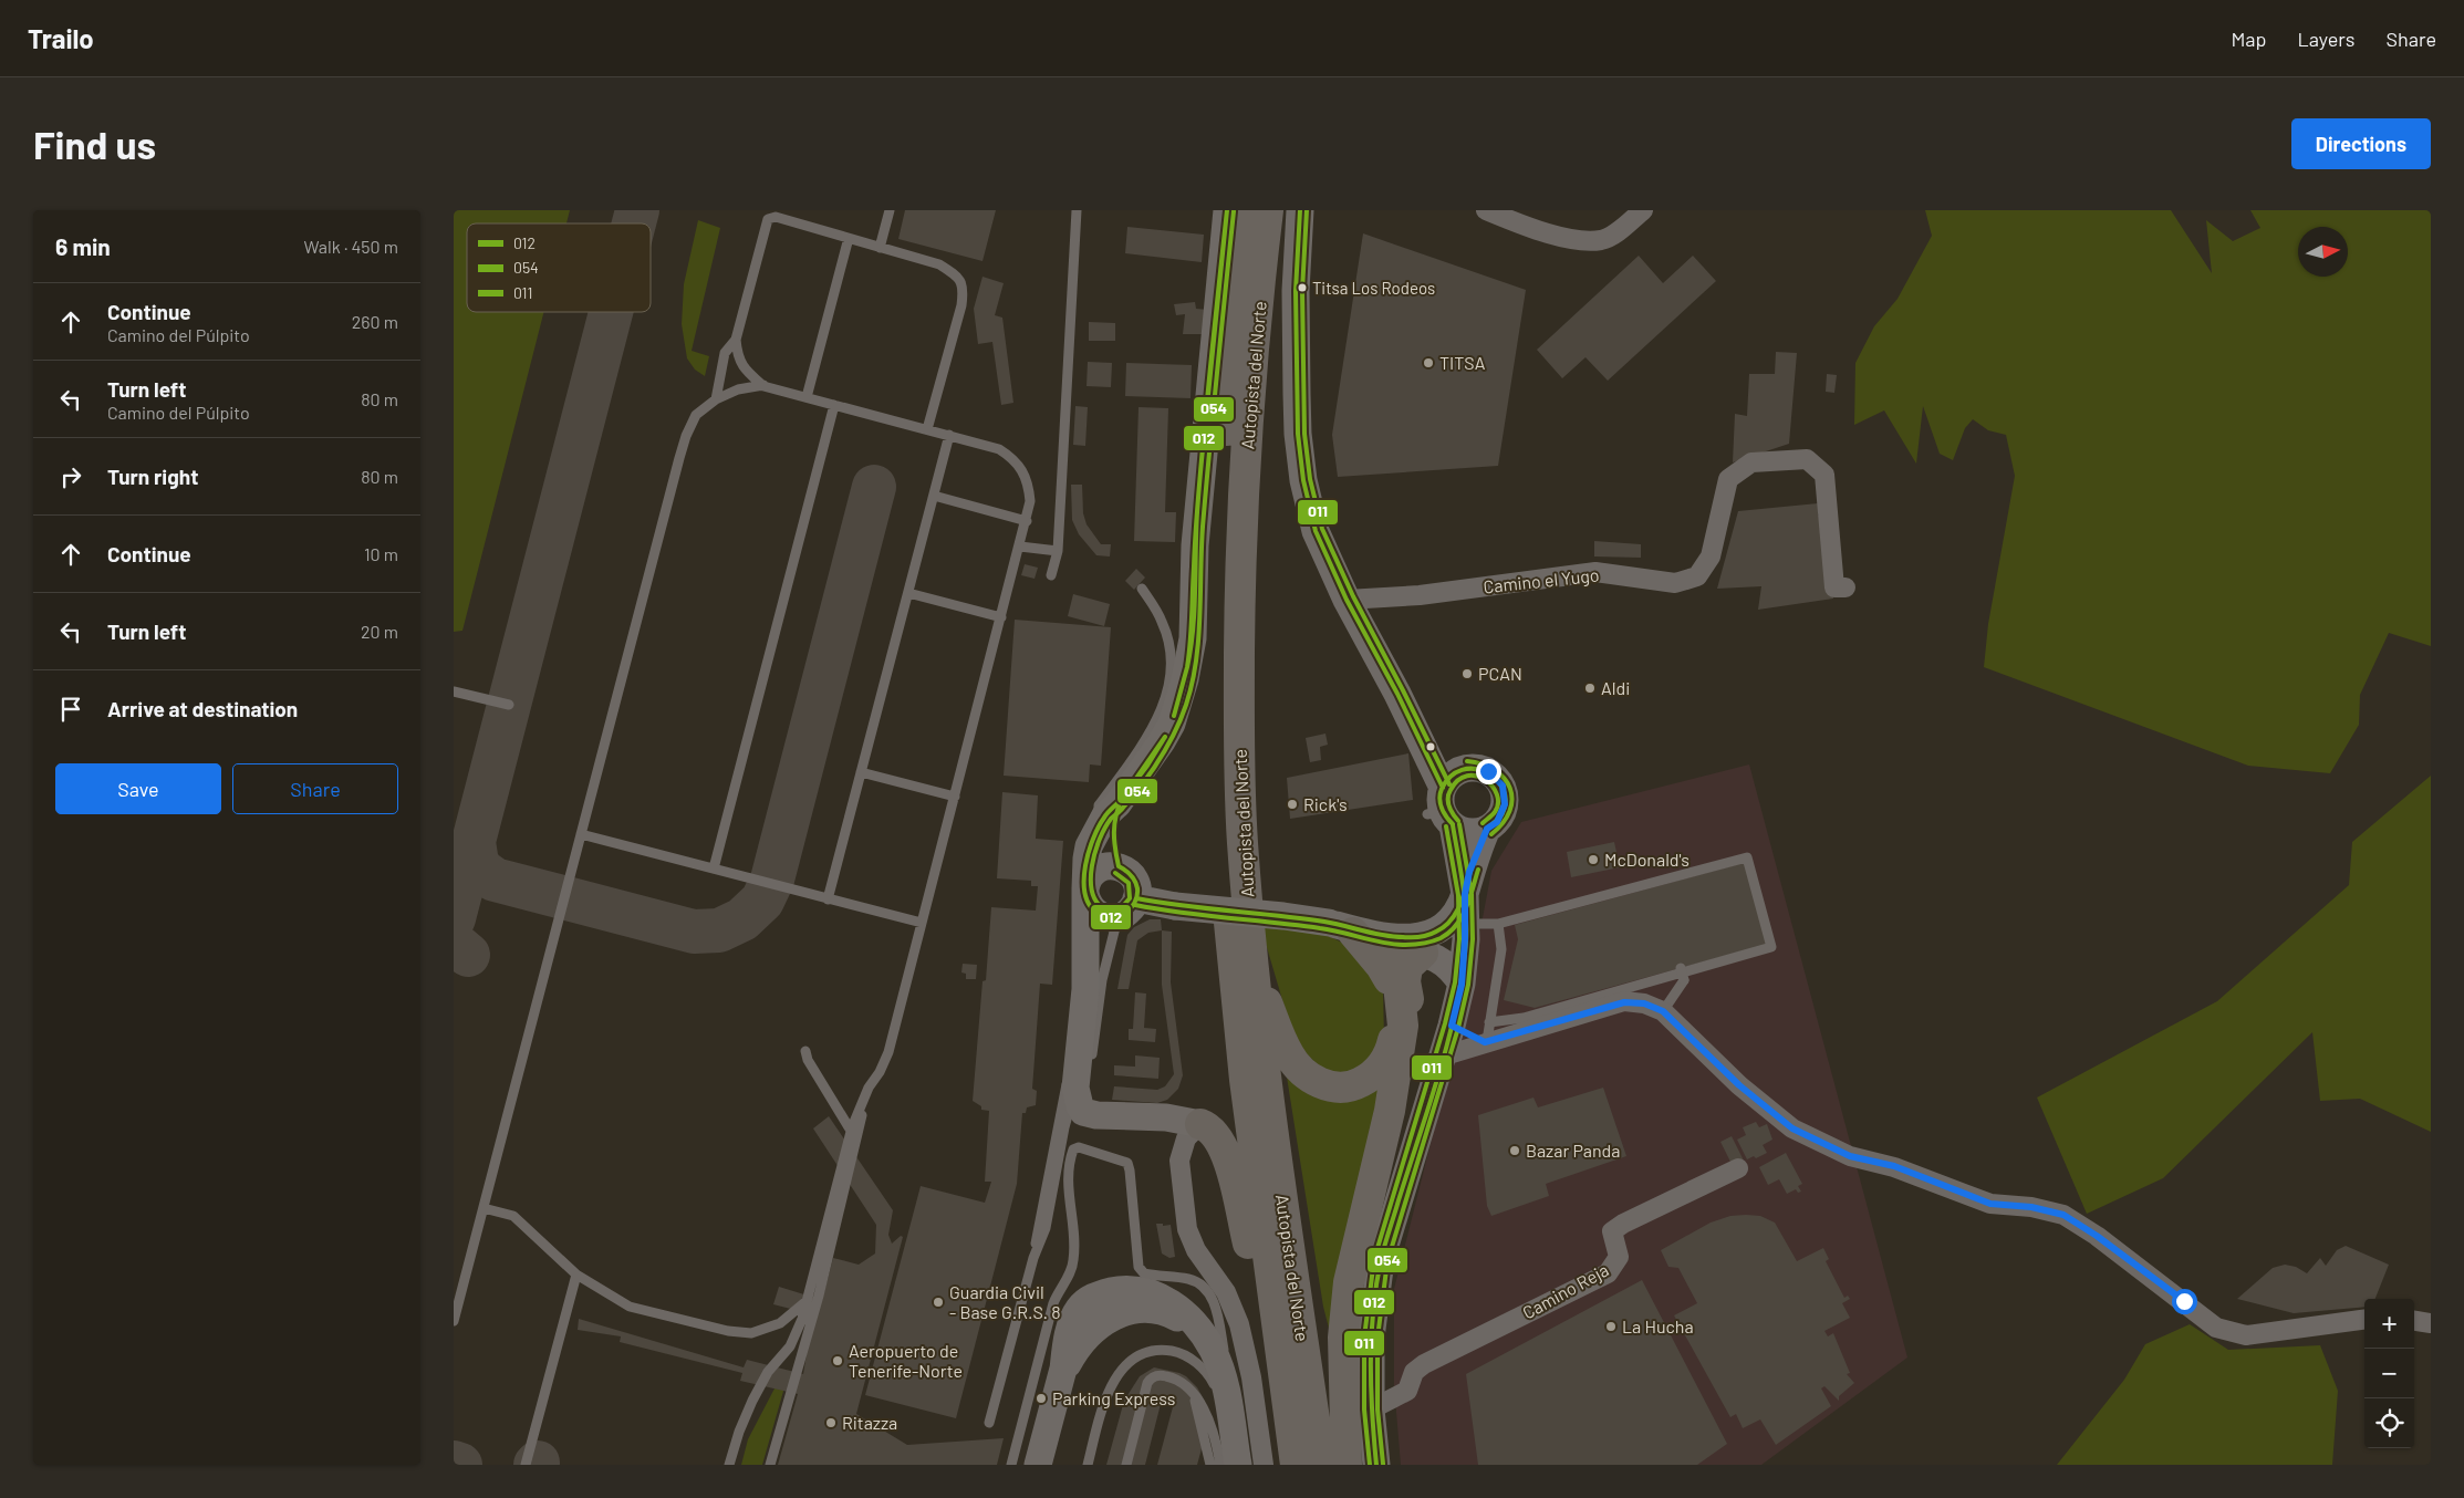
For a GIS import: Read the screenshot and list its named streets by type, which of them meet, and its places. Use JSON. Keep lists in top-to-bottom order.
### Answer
{
  "streets": {
    "highway": ["Autopista del Norte"],
    "street": ["Camino el Yugo", "Camino Reja"]
  },
  "places": [
    "Titsa Los Rodeos",
    "TITSA",
    "PCAN",
    "Aldi",
    "Rick's",
    "McDonald's",
    "Bazar Panda",
    "Guardia Civil - Base G.R.S. 8",
    "La Hucha",
    "Aeropuerto de Tenerife-Norte",
    "Parking Express",
    "Ritazza"
  ],
  "lines": ["transit line 012", "transit line 011", "transit line 054"],
  "legend": ["012", "054", "011"],
  "north": "right",
  "page": {
    "header": "Trailo",
    "nav": ["Map", "Layers", "Share"],
    "buttons": [
      "Directions",
      ["Save", "Share"]
    ],
    "title": "Find us",
    "heading": ["6 min", "Walk · 450 m"],
    "list": [
      ["Continue", "Camino del Púlpito", "260 m"],
      ["Turn left", "Camino del Púlpito", "80 m"],
      ["Turn right", "80 m"],
      ["Continue", "10 m"],
      ["Turn left", "20 m"],
      "Arrive at destination"
    ],
    "map_buttons": ["+", "−"]
  }
}
